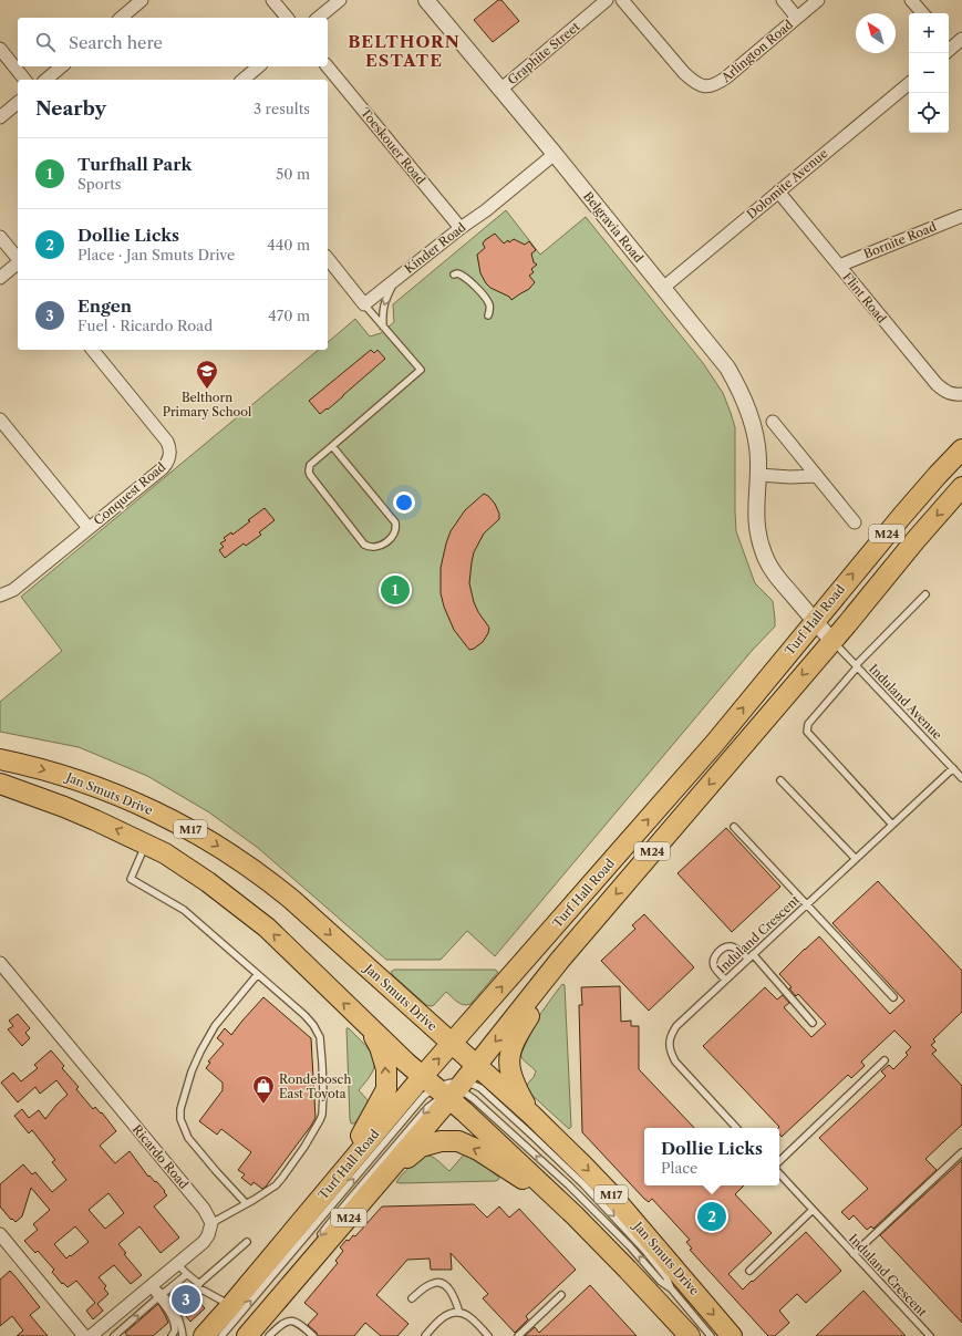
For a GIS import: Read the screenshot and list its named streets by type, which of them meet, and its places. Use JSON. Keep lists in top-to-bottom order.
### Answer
{
  "streets": {
    "main road": [
      "M24",
      "Turf Hall Road",
      "Jan Smuts Drive",
      "M17"
    ],
    "street": [
      "Arlington Road",
      "Graphite Street",
      "Toeskouer Road",
      "Dolomite Avenue",
      "Belgravia Road",
      "Bornite Road",
      "Kinder Road",
      "Flint Road",
      "Conquest Road",
      "Ricardo Road"
    ],
    "lane": ["Induland Avenue", "Induland Crescent"]
  },
  "crossings": [
    ["Graphite Street", "Belgravia Road"],
    ["Toeskouer Road", "Kinder Road"],
    ["Dolomite Avenue", "Belgravia Road"],
    ["Dolomite Avenue", "Flint Road"],
    ["Belgravia Road", "Kinder Road"],
    ["Belgravia Road", "Turf Hall Road"],
    ["Belgravia Road", "Induland Avenue"],
    ["Bornite Road", "Flint Road"],
    ["Turf Hall Road", "Induland Avenue"],
    ["Turf Hall Road", "Jan Smuts Drive"],
    ["Turf Hall Road", "M17"],
    ["Induland Avenue", "Induland Crescent"]
  ],
  "districts": ["BELTHORN ESTATE"],
  "places": {
    "school or university": ["Belthorn Primary School"],
    "shop": ["Rondebosch East Toyota"]
  },
  "north": "top left",
  "page": {
    "map_buttons": ["+", "−"],
    "search": "Search here",
    "heading": ["Nearby", "3 results"],
    "list": [
      {
        "mark": "1",
        "name": "Turfhall Park",
        "note": "Sports",
        "value": "50 m"
      },
      {
        "mark": "2",
        "name": "Dollie Licks",
        "note": "Place · Jan Smuts Drive",
        "value": "440 m"
      },
      {
        "mark": "3",
        "name": "Engen",
        "note": "Fuel · Ricardo Road",
        "value": "470 m"
      }
    ],
    "pins": ["1", "2", "3"],
    "popup": ["Dollie Licks", "Place"]
  }
}
